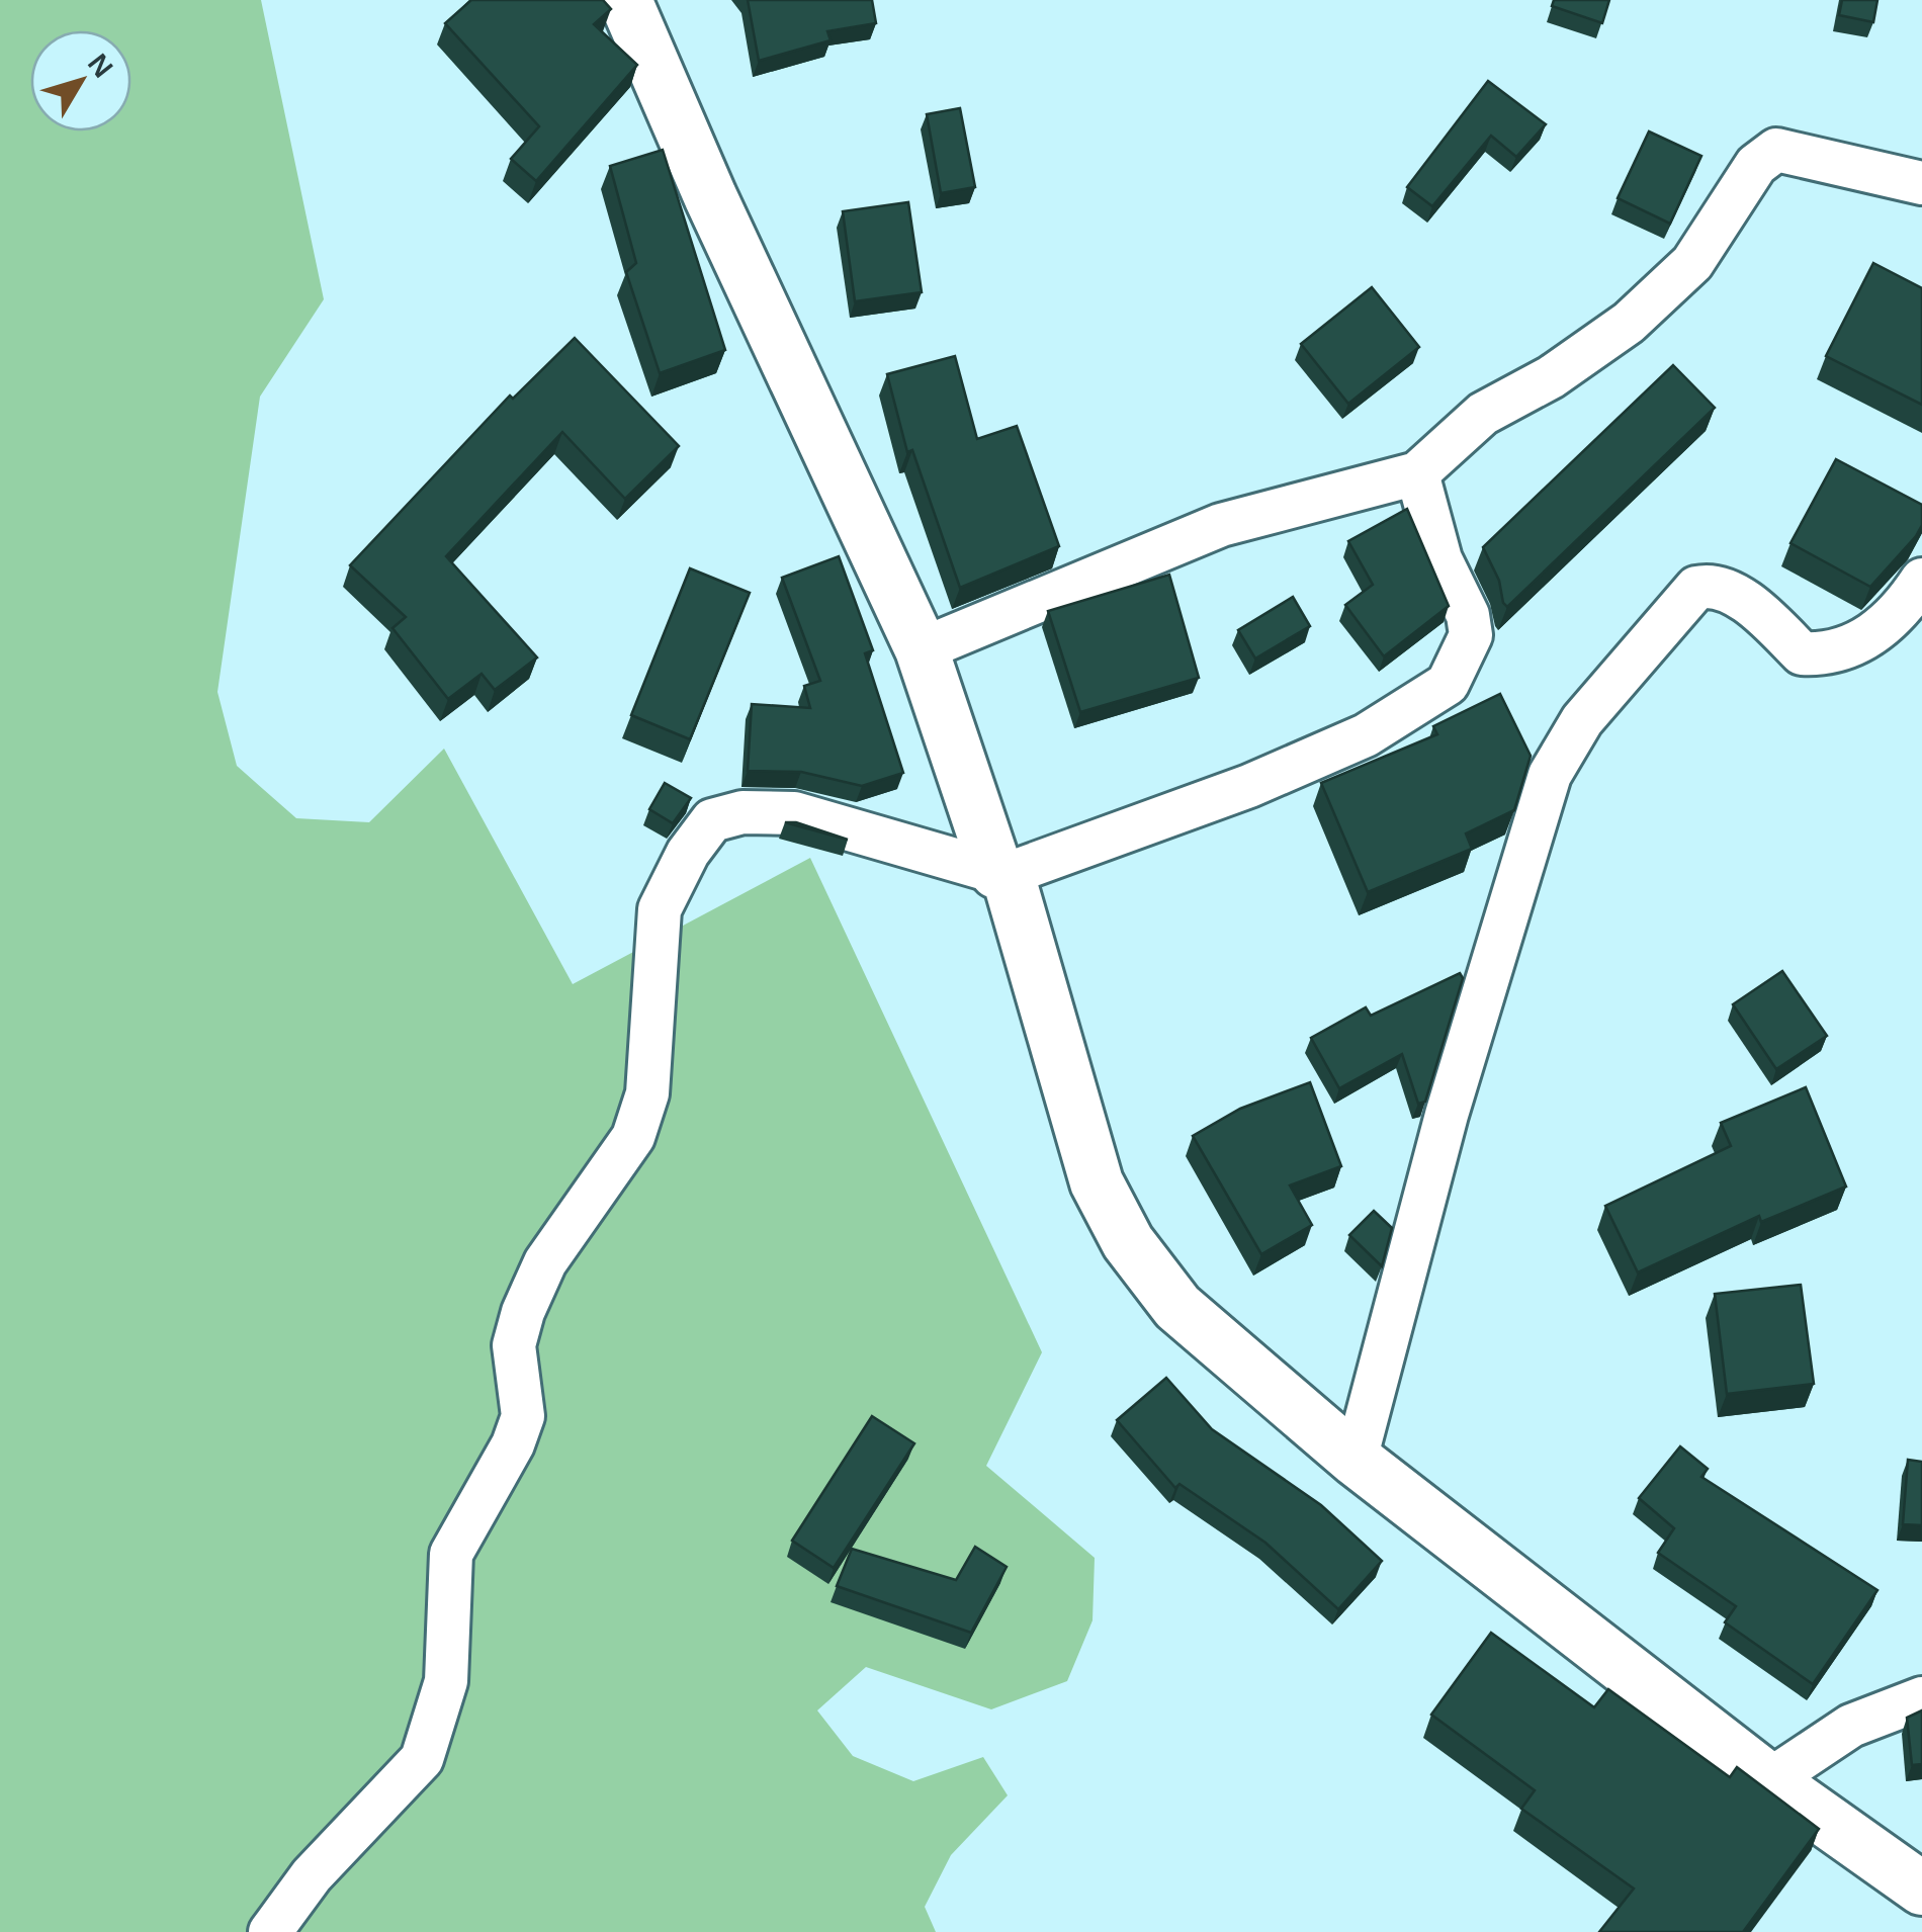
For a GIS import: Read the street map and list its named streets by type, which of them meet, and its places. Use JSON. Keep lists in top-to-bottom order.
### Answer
{
  "north": "top right"
}
